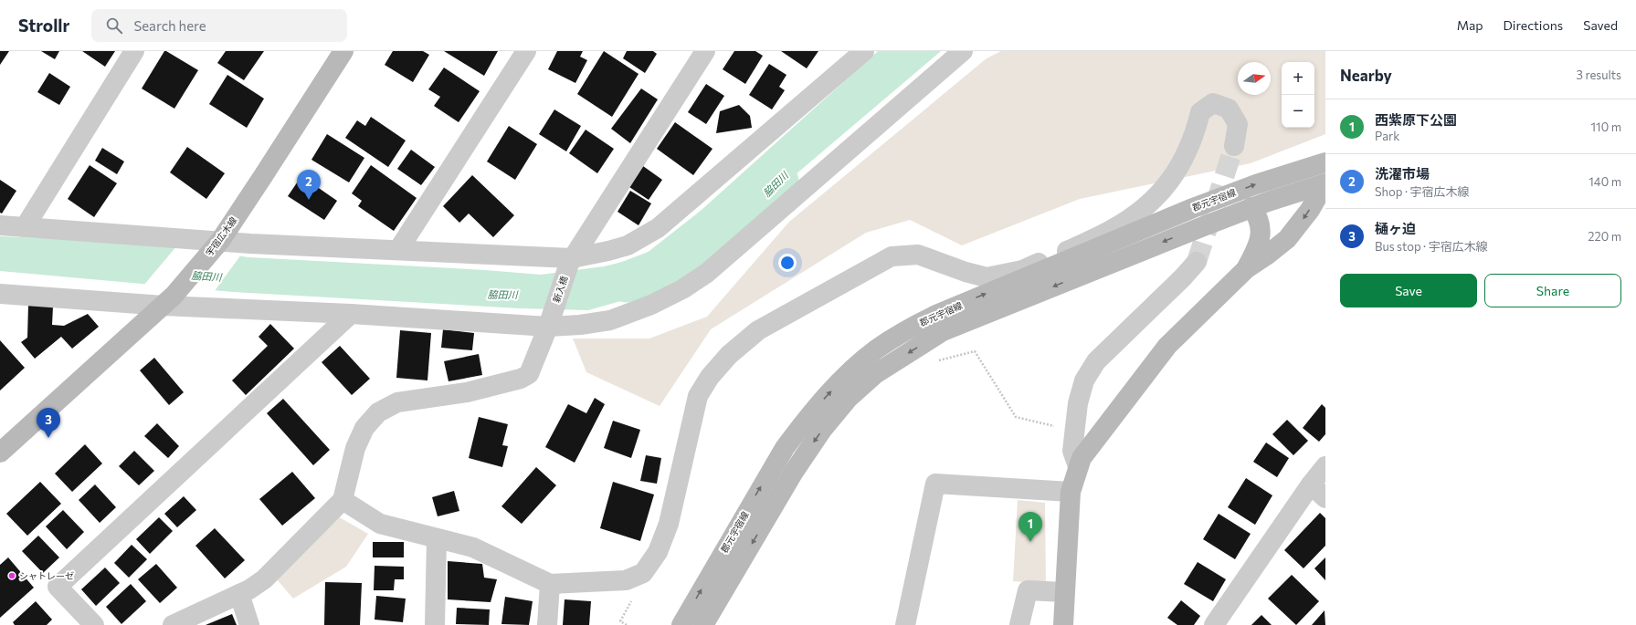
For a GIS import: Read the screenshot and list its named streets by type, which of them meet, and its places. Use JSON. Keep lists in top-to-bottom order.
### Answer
{
  "streets": {
    "street": ["郡元宇宿線", "宇宿広木線", "新入橋"]
  },
  "water": ["脇田川"],
  "places": ["シャトレーゼ"],
  "north": "right",
  "page": {
    "header": "Strollr",
    "search": "Search here",
    "nav": ["Map", "Directions", "Saved"],
    "heading": ["Nearby", "3 results"],
    "map_buttons": ["+", "−"],
    "list": [
      {
        "mark": "1",
        "name": "西紫原下公園",
        "note": "Park",
        "value": "110 m"
      },
      {
        "mark": "2",
        "name": "洗濯市場",
        "note": "Shop · 宇宿広木線",
        "value": "140 m"
      },
      {
        "mark": "3",
        "name": "樋ヶ迫",
        "note": "Bus stop · 宇宿広木線",
        "value": "220 m"
      }
    ],
    "pins": ["2", "3", "1"],
    "buttons": ["Save", "Share"]
  }
}
